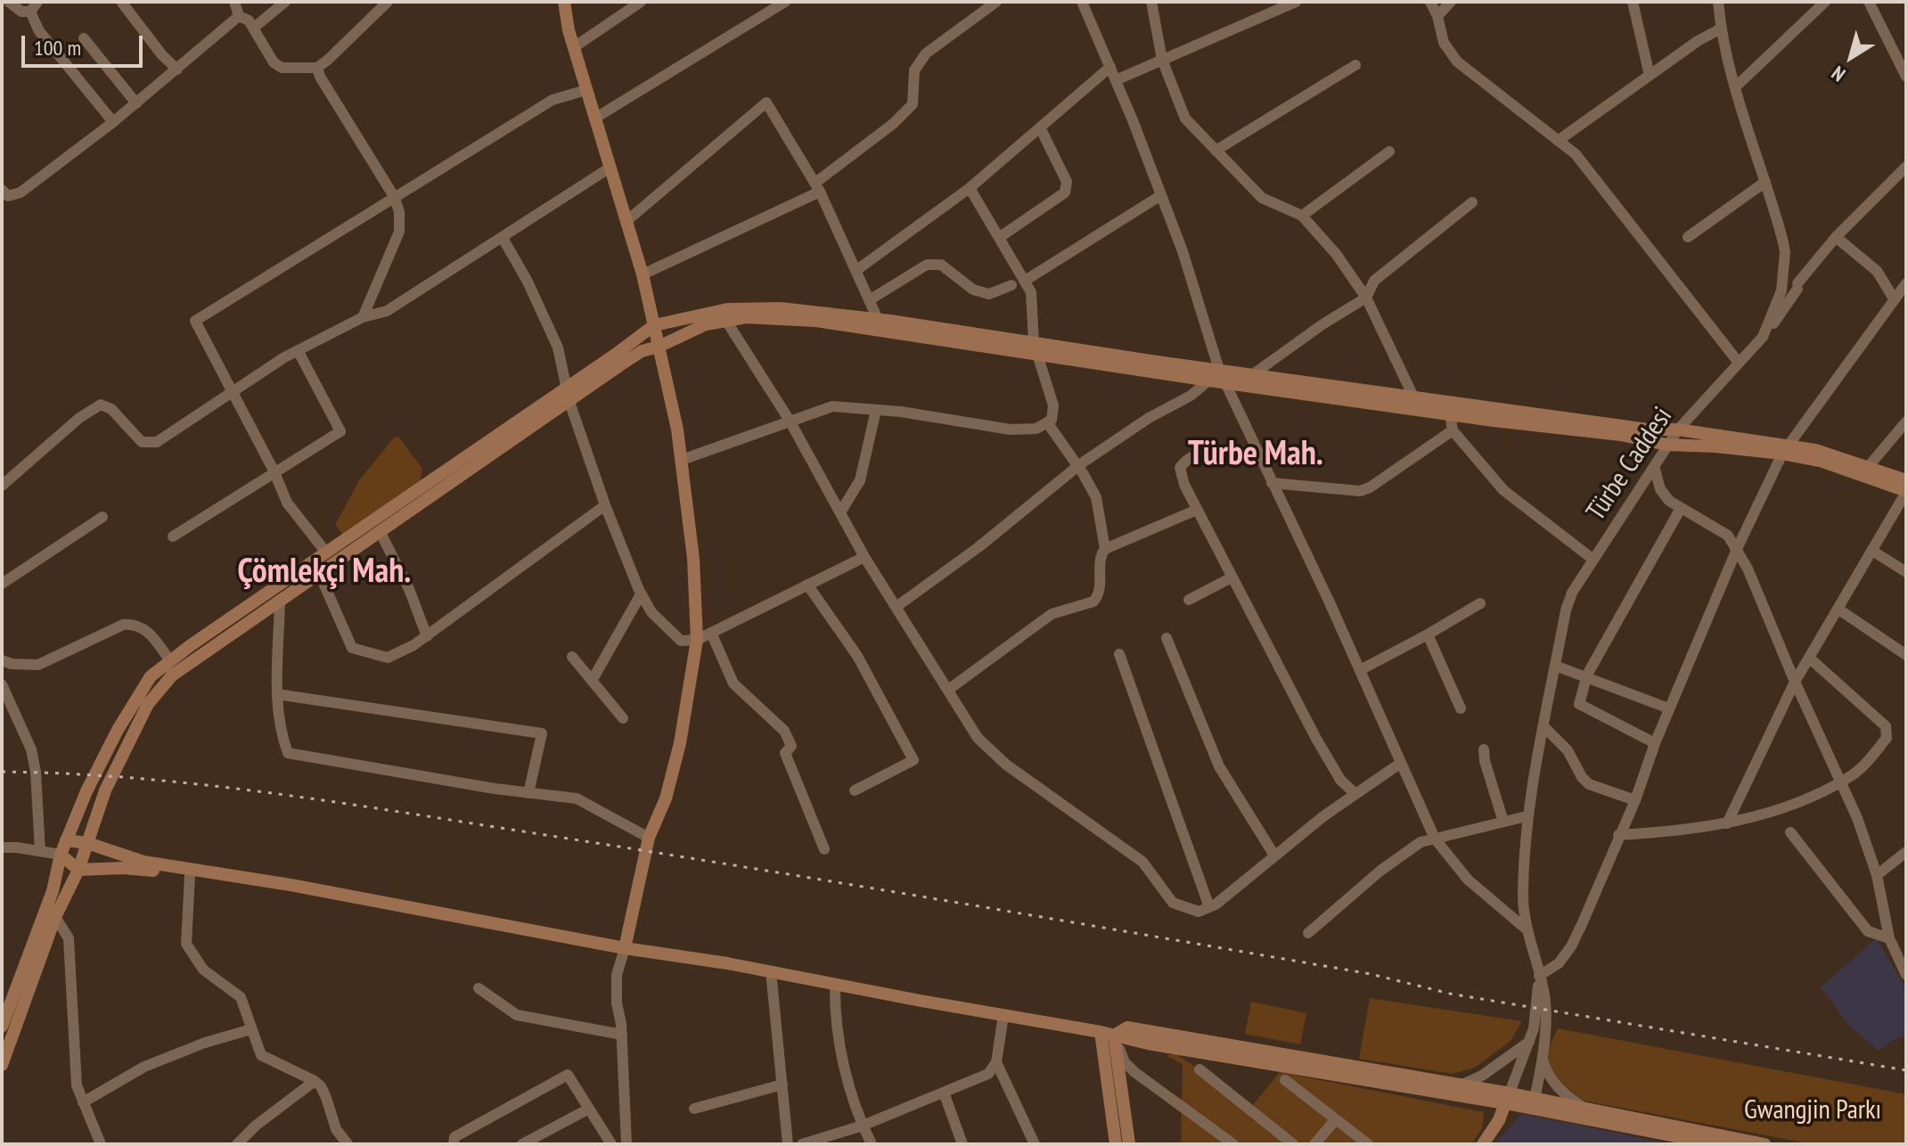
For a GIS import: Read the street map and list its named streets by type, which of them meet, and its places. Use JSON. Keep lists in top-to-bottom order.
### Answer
{
  "streets": {
    "street": ["Türbe Caddesi"]
  },
  "districts": ["Türbe Mah.", "Çömlekçi Mah."],
  "parks": ["Gwangjin Parkı"],
  "scale_bar": "100 m",
  "north": "bottom left"
}
